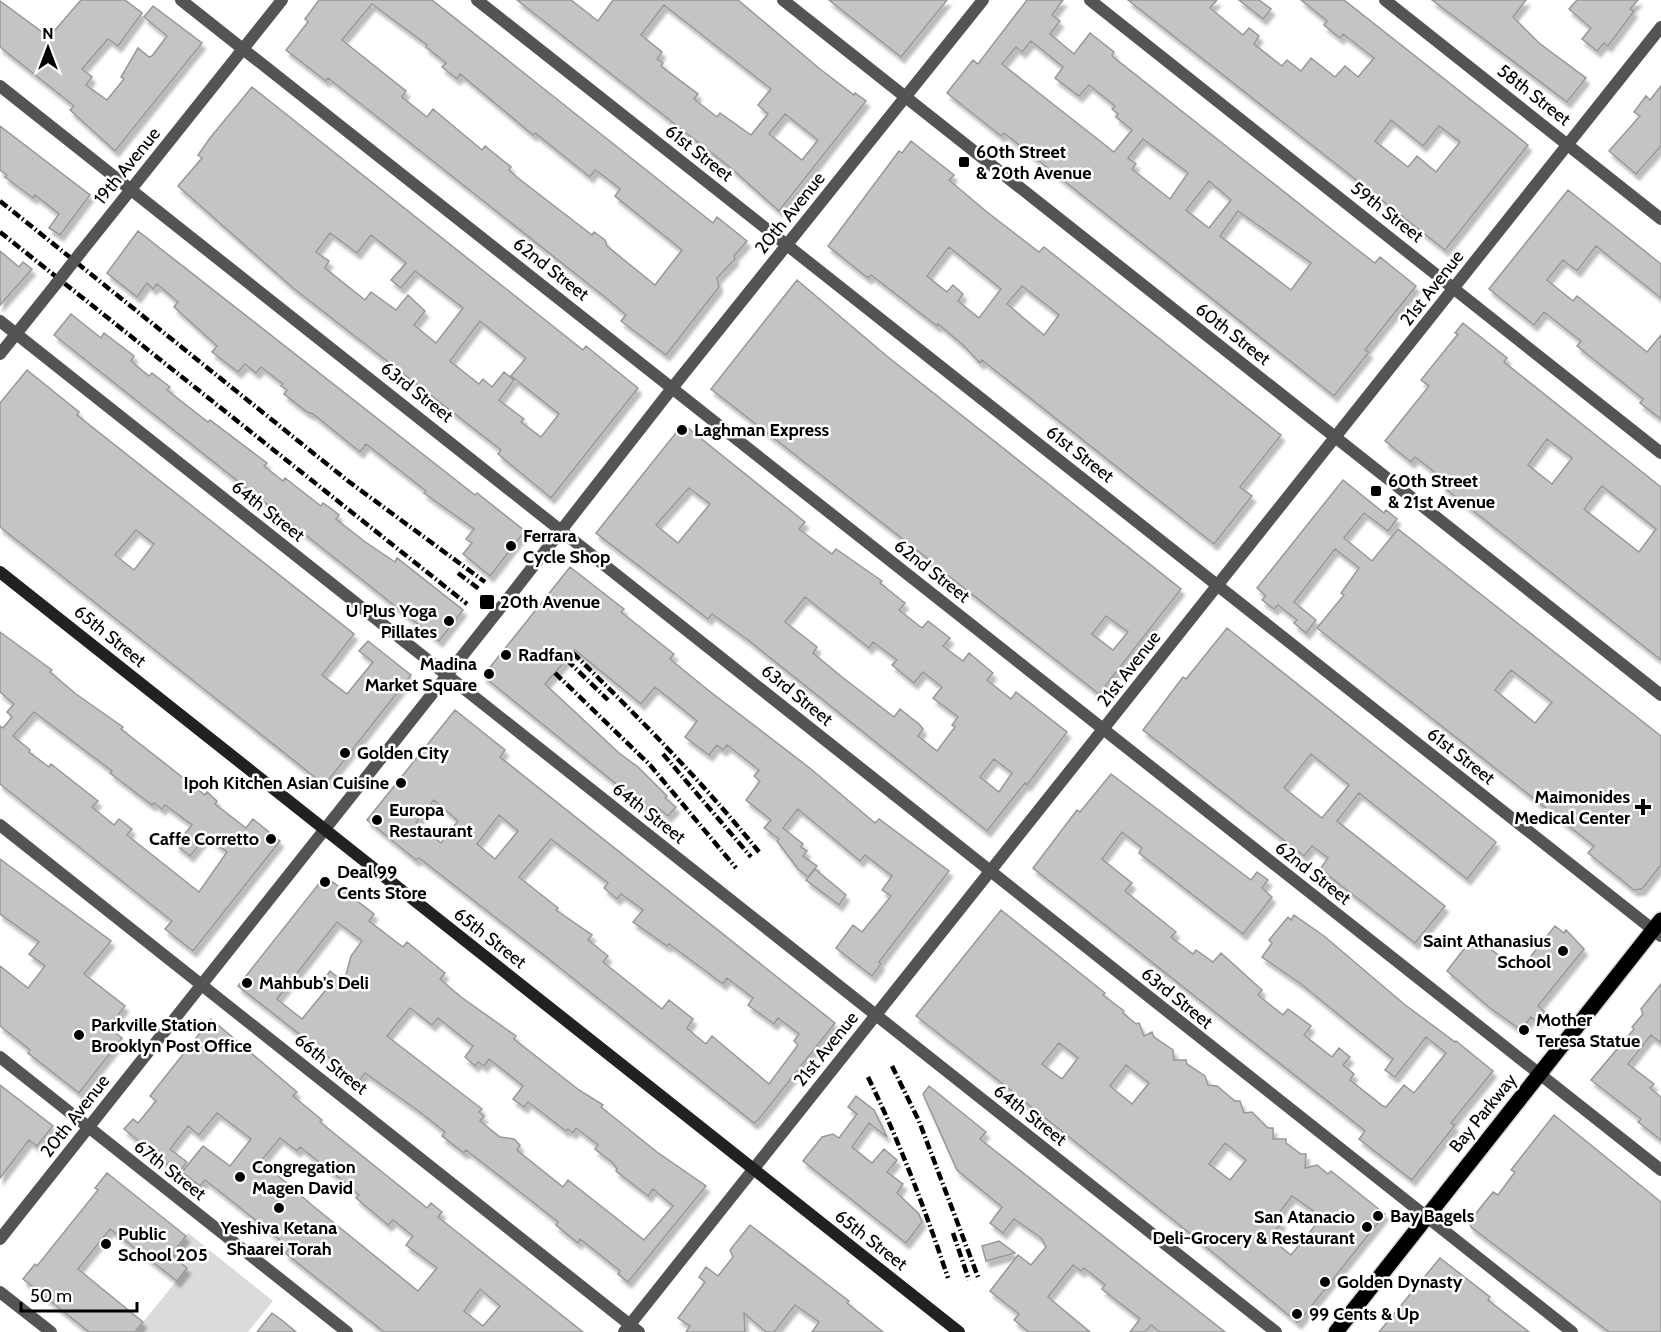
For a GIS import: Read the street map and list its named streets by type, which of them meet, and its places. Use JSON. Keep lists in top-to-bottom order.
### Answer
{
  "streets": {
    "main road": ["65th Street", "Bay Parkway"],
    "street": [
      "58th Street",
      "61st Street",
      "19th Avenue",
      "59th Street",
      "20th Avenue",
      "62nd Street",
      "21st Avenue",
      "60th Street",
      "63rd Street",
      "64th Street",
      "66th Street",
      "67th Street"
    ]
  },
  "crossings": [
    ["58th Street", "21st Avenue"],
    ["61st Street", "20th Avenue"],
    ["61st Street", "21st Avenue"],
    ["61st Street", "Bay Parkway"],
    ["19th Avenue", "62nd Street"],
    ["19th Avenue", "63rd Street"],
    ["19th Avenue", "64th Street"],
    ["59th Street", "21st Avenue"],
    ["20th Avenue", "62nd Street"],
    ["20th Avenue", "60th Street"],
    ["20th Avenue", "63rd Street"],
    ["20th Avenue", "64th Street"],
    ["20th Avenue", "65th Street"],
    ["20th Avenue", "66th Street"],
    ["20th Avenue", "67th Street"],
    ["62nd Street", "21st Avenue"],
    ["62nd Street", "Bay Parkway"],
    ["21st Avenue", "60th Street"],
    ["21st Avenue", "63rd Street"],
    ["21st Avenue", "64th Street"],
    ["21st Avenue", "65th Street"],
    ["21st Avenue", "66th Street"],
    ["63rd Street", "Bay Parkway"]
  ],
  "places": {
    "transit": ["60th Street & 20th Avenue", "60th Street & 21st Avenue", "20th Avenue"],
    "other": [
      "Laghman Express",
      "Ferrara Cycle Shop",
      "U Plus Yoga Pillates",
      "Radfan",
      "Madina Market Square",
      "Golden City",
      "Ipoh Kitchen Asian Cuisine",
      "Europa Restaurant",
      "Caffe Corretto",
      "Deal 99 Cents Store",
      "Saint Athanasius School",
      "Mahbub's Deli",
      "Mother Teresa Statue",
      "Parkville Station Brooklyn Post Office",
      "Congregation Magen David",
      "Yeshiva Ketana Shaarei Torah",
      "Bay Bagels",
      "San Atanacio Deli-Grocery & Restaurant",
      "Public School 205",
      "Golden Dynasty",
      "99 Cents & Up"
    ],
    "health": ["Maimonides Medical Center"]
  },
  "scale_bar": "50 m",
  "north": "top"
}
